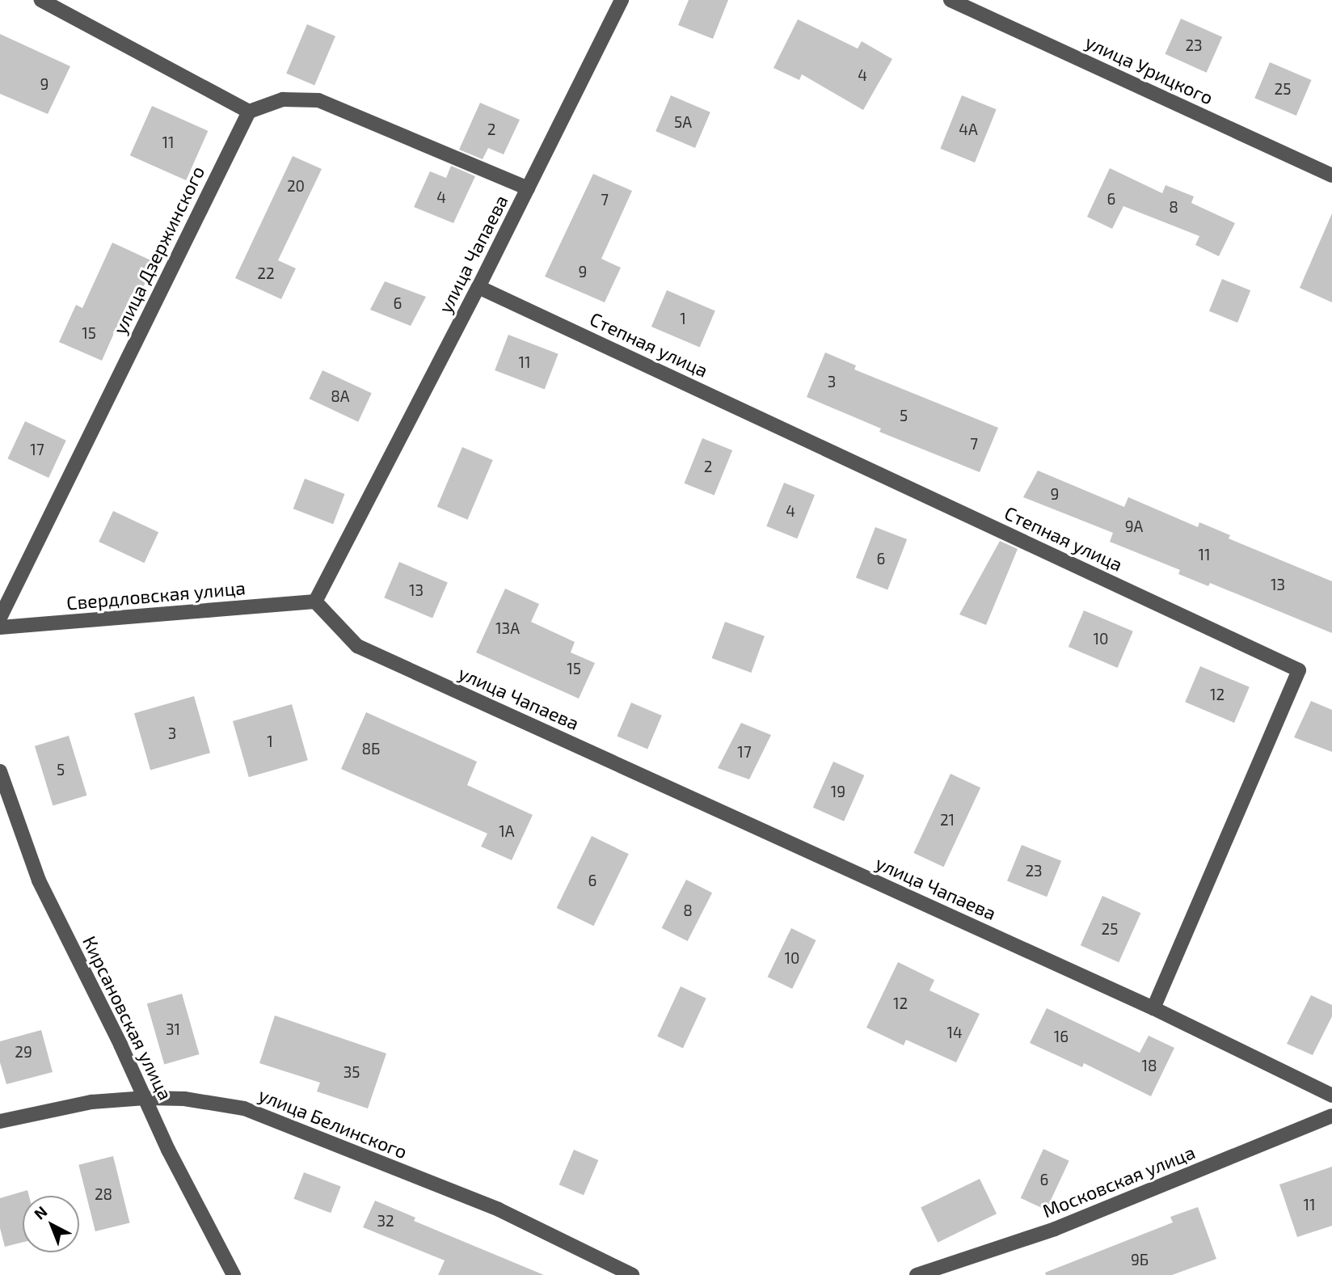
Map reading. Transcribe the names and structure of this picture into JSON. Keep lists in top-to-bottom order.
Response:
{
  "streets": {
    "street": [
      "улица Урицкого",
      "улица Дзержинского",
      "улица Чапаева",
      "Степная улица",
      "Свердловская улица",
      "Кирсановская улица",
      "улица Белинского",
      "Московская улица"
    ]
  },
  "crossings": [
    ["улица Чапаева", "Степная улица"],
    ["улица Чапаева", "Свердловская улица"],
    ["Кирсановская улица", "улица Белинского"]
  ],
  "house_numbers": [
    "23",
    "4",
    "9",
    "25",
    "5А",
    "2",
    "4А",
    "11",
    "20",
    "4",
    "6",
    "7",
    "8",
    "9",
    "22",
    "6",
    "1",
    "15",
    "11",
    "3",
    "8А",
    "5",
    "7",
    "17",
    "2",
    "9",
    "4",
    "9А",
    "11",
    "6",
    "13",
    "13",
    "13А",
    "10",
    "15",
    "12",
    "3",
    "1",
    "8Б",
    "17",
    "5",
    "19",
    "21",
    "1А",
    "23",
    "6",
    "8",
    "25",
    "10",
    "12",
    "31",
    "14",
    "16",
    "29",
    "18",
    "35",
    "6",
    "28",
    "11",
    "32",
    "9Б"
  ],
  "north": "top left"
}
